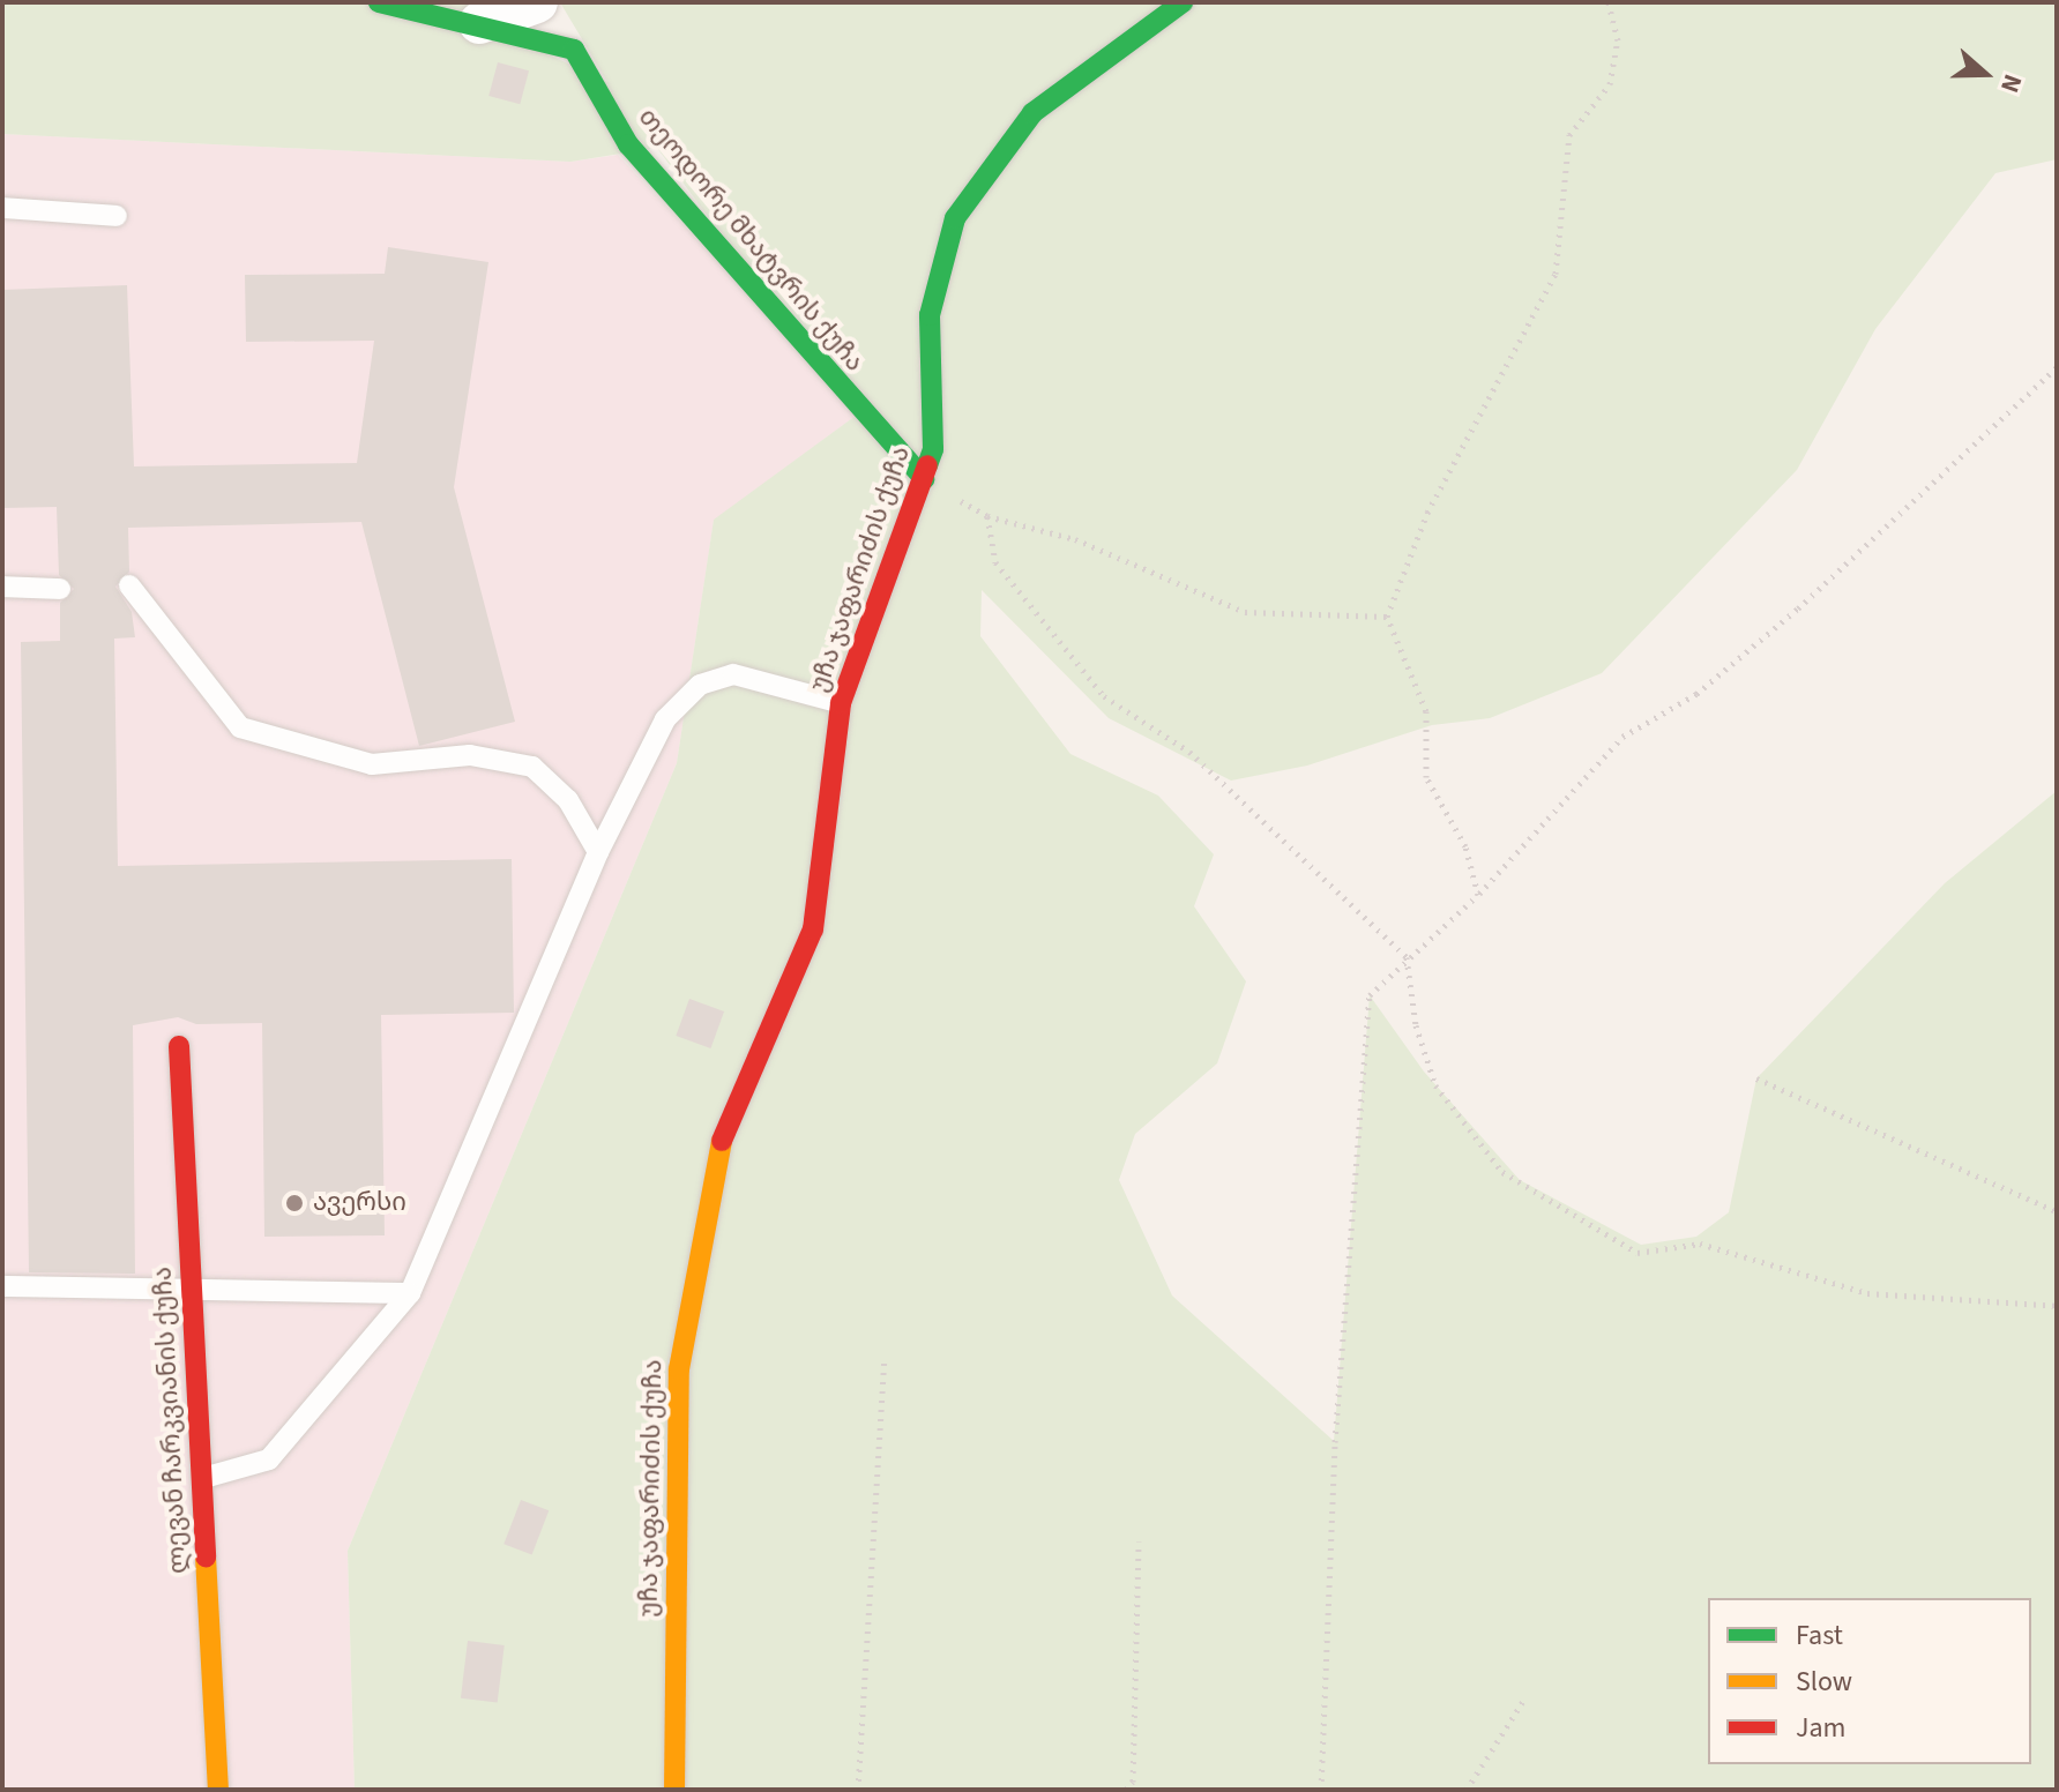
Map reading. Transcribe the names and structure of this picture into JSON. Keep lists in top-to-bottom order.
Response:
{
  "streets": {
    "street": ["თეოდორე მხატვრის ქუჩა", "უჩა ჯაფარიძის ქუჩა", "ლევან ჩარკვიანის ქუჩა"]
  },
  "crossings": [
    ["თეოდორე მხატვრის ქუჩა", "უჩა ჯაფარიძის ქუჩა"]
  ],
  "places": ["ავერსი"],
  "legend": ["Fast", "Slow", "Jam"],
  "north": "right"
}
